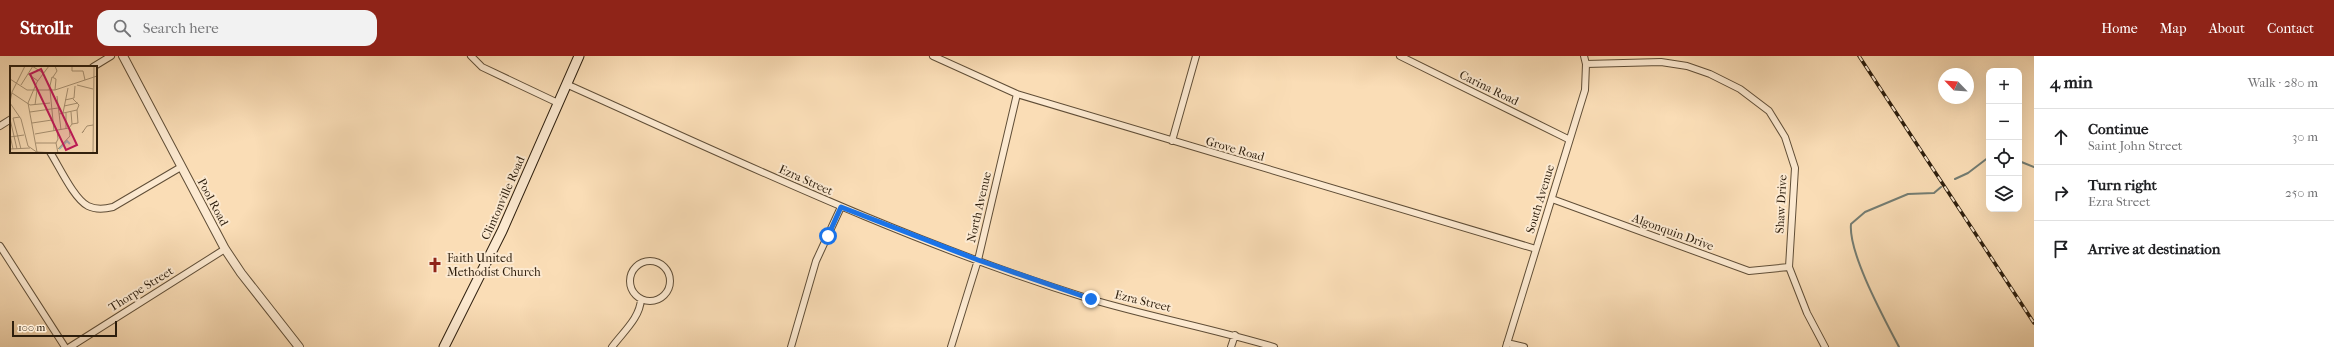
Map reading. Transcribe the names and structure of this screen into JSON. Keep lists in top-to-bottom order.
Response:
{
  "streets": {
    "main road": ["Clintonville Road"],
    "street": [
      "Carina Road",
      "Grove Road",
      "Ezra Street",
      "South Avenue",
      "Pool Road",
      "Shaw Drive",
      "North Avenue",
      "Algonquin Drive",
      "Thorpe Street"
    ]
  },
  "crossings": [
    ["Carina Road", "South Avenue"],
    ["Grove Road", "South Avenue"],
    ["Grove Road", "North Avenue"],
    ["Ezra Street", "Clintonville Road"],
    ["Ezra Street", "North Avenue"],
    ["South Avenue", "Shaw Drive"],
    ["South Avenue", "Algonquin Drive"],
    ["Pool Road", "Thorpe Street"],
    ["Shaw Drive", "Algonquin Drive"]
  ],
  "places": {
    "church": ["Faith United Methodist Church"]
  },
  "scale_bar": "100 m",
  "north": "top left",
  "page": {
    "header": "Strollr",
    "search": "Search here",
    "nav": [
      "Home",
      "Map",
      "About",
      "Contact"
    ],
    "heading": ["4 min", "Walk · 280 m"],
    "map_buttons": ["+", "−"],
    "list": [
      ["Continue", "Saint John Street", "30 m"],
      ["Turn right", "Ezra Street", "250 m"],
      "Arrive at destination"
    ],
    "scale": "100 m"
  }
}
